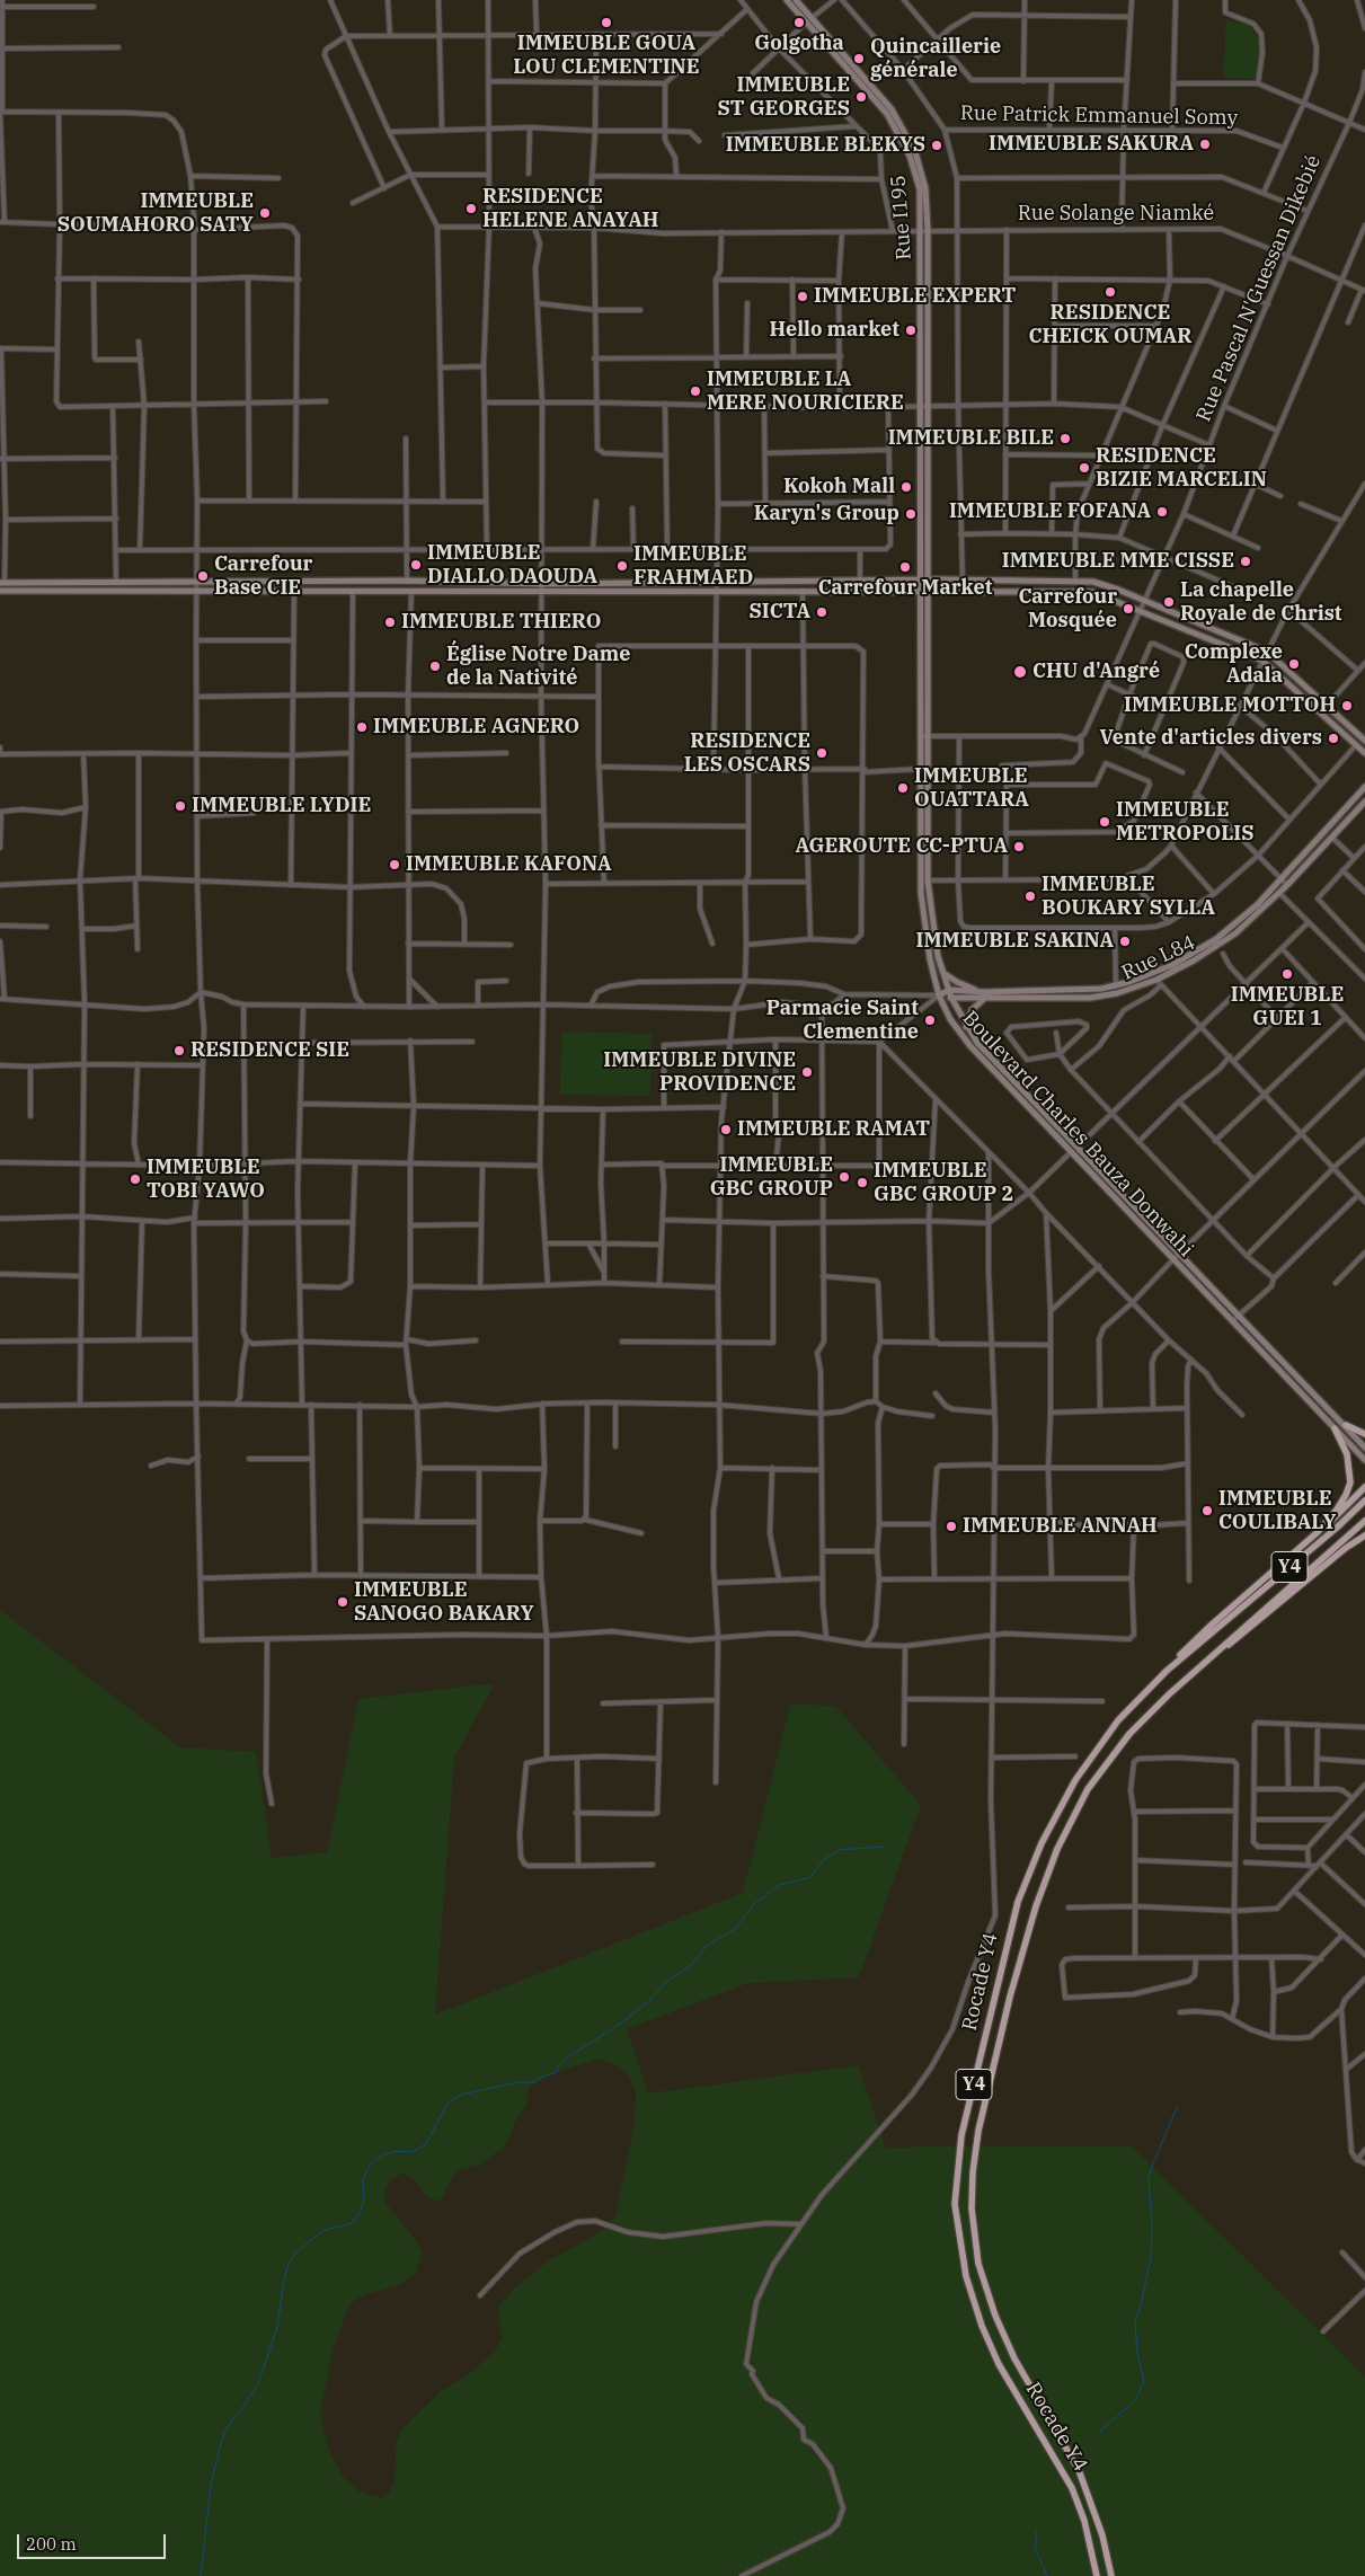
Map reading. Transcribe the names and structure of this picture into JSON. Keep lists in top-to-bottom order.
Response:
{
  "streets": {
    "highway": ["Y4", "Rocade Y4"],
    "main road": ["Rue I195", "Rue L84", "Boulevard Charles Bauza Donwahi"],
    "street": ["Rue Patrick Emmanuel Somy", "Rue Solange Niamké", "Rue Pascal N'Guessan Dikebié"]
  },
  "crossings": [
    ["Rue Solange Niamké", "Rue I195"],
    ["Rue Solange Niamké", "Rue Pascal N'Guessan Dikebié"],
    ["Rue L84", "Boulevard Charles Bauza Donwahi"]
  ],
  "places": [
    "IMMEUBLE GOUA LOU CLEMENTINE",
    "Golgotha",
    "Quincaillerie générale",
    "IMMEUBLE ST GEORGES",
    "IMMEUBLE SAKURA",
    "IMMEUBLE BLEKYS",
    "RESIDENCE HELENE ANAYAH",
    "IMMEUBLE SOUMAHORO SATY",
    "RESIDENCE CHEICK OUMAR",
    "IMMEUBLE EXPERT",
    "Hello market",
    "IMMEUBLE LA MERE NOURICIERE",
    "IMMEUBLE BILE",
    "RESIDENCE BIZIE MARCELIN",
    "Kokoh Mall",
    "IMMEUBLE FOFANA",
    "Karyn's Group",
    "IMMEUBLE MME CISSE",
    "IMMEUBLE DIALLO DAOUDA",
    "IMMEUBLE FRAHMAED",
    "Carrefour Market",
    "Carrefour Base CIE",
    "La chapelle Royale de Christ",
    "Carrefour Mosquée",
    "SICTA",
    "IMMEUBLE THIERO",
    "Complexe Adala",
    "Église Notre Dame de la Nativité",
    "CHU d'Angré",
    "IMMEUBLE MOTTOH",
    "IMMEUBLE AGNERO",
    "Vente d'articles divers",
    "RESIDENCE LES OSCARS",
    "IMMEUBLE OUATTARA",
    "IMMEUBLE LYDIE",
    "IMMEUBLE METROPOLIS",
    "AGEROUTE CC-PTUA",
    "IMMEUBLE KAFONA",
    "IMMEUBLE BOUKARY SYLLA",
    "IMMEUBLE SAKINA",
    "IMMEUBLE GUEI 1",
    "Parmacie Saint Clementine",
    "RESIDENCE SIE",
    "IMMEUBLE DIVINE PROVIDENCE",
    "IMMEUBLE RAMAT",
    "IMMEUBLE GBC GROUP",
    "IMMEUBLE TOBI YAWO",
    "IMMEUBLE GBC GROUP 2",
    "IMMEUBLE COULIBALY",
    "IMMEUBLE ANNAH",
    "IMMEUBLE SANOGO BAKARY"
  ],
  "scale_bar": "200 m"
}
